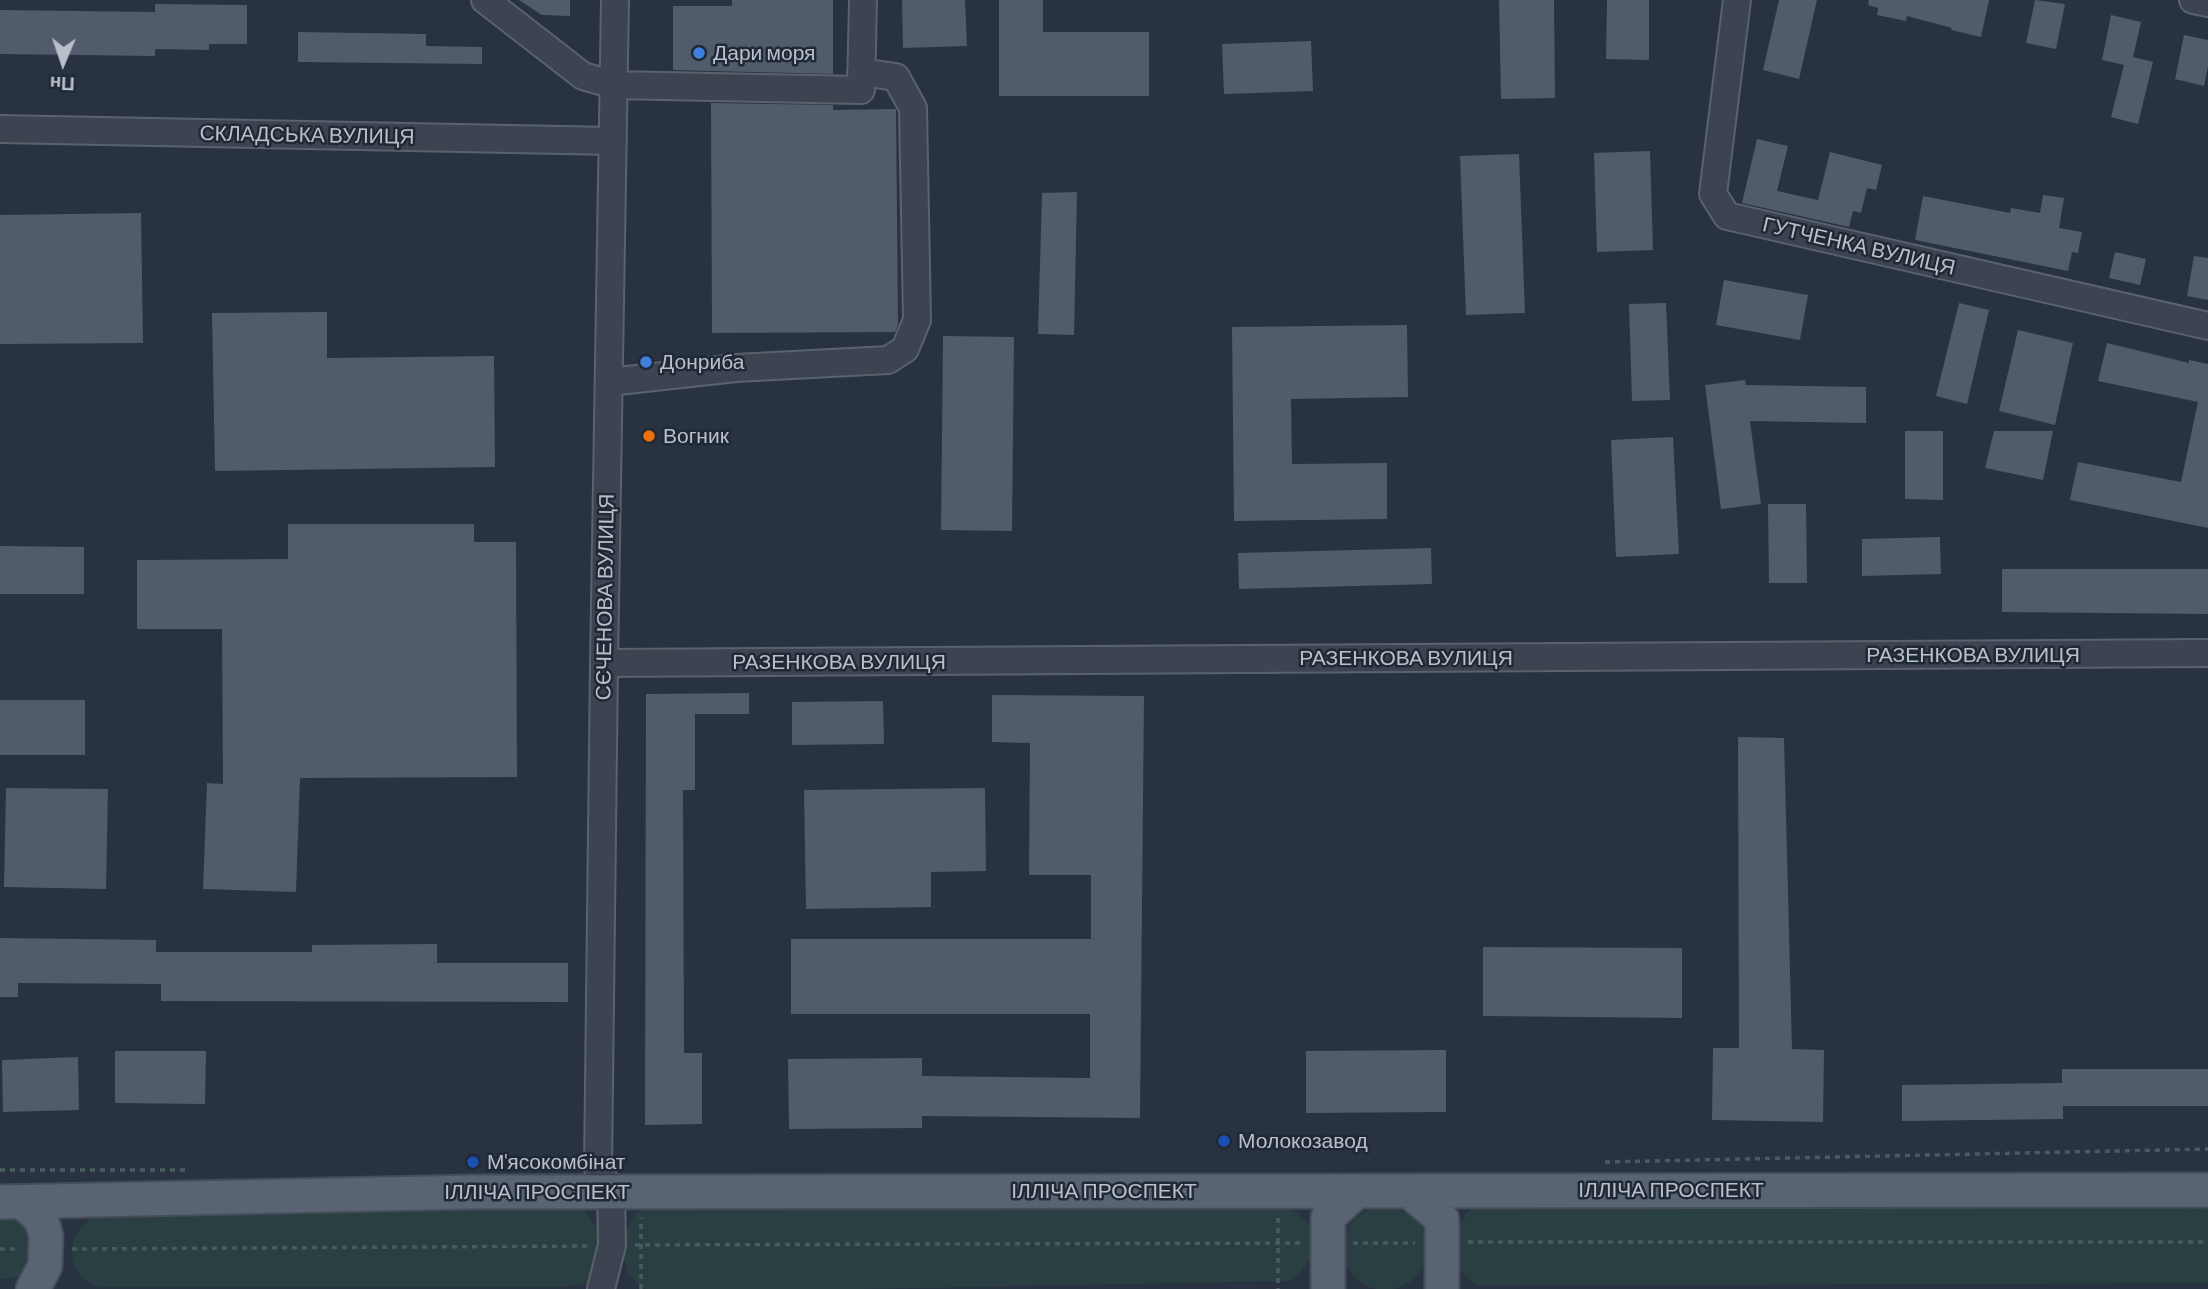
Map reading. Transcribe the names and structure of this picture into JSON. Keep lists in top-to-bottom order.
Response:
{
  "streets": {
    "main road": ["ІЛЛІЧА ПРОСПЕКТ"],
    "street": [
      "СКЛАДСЬКА ВУЛИЦЯ",
      "ГУТЧЕНКА ВУЛИЦЯ",
      "СЄЧЕНОВА ВУЛИЦЯ",
      "РАЗЕНКОВА ВУЛИЦЯ"
    ]
  },
  "crossings": [
    ["СКЛАДСЬКА ВУЛИЦЯ", "СЄЧЕНОВА ВУЛИЦЯ"],
    ["СЄЧЕНОВА ВУЛИЦЯ", "РАЗЕНКОВА ВУЛИЦЯ"],
    ["СЄЧЕНОВА ВУЛИЦЯ", "ІЛЛІЧА ПРОСПЕКТ"]
  ],
  "places": [
    "Дари моря",
    "Донриба",
    "Вогник",
    "Молокозавод",
    "М'ясокомбінат"
  ],
  "north": "bottom"
}
